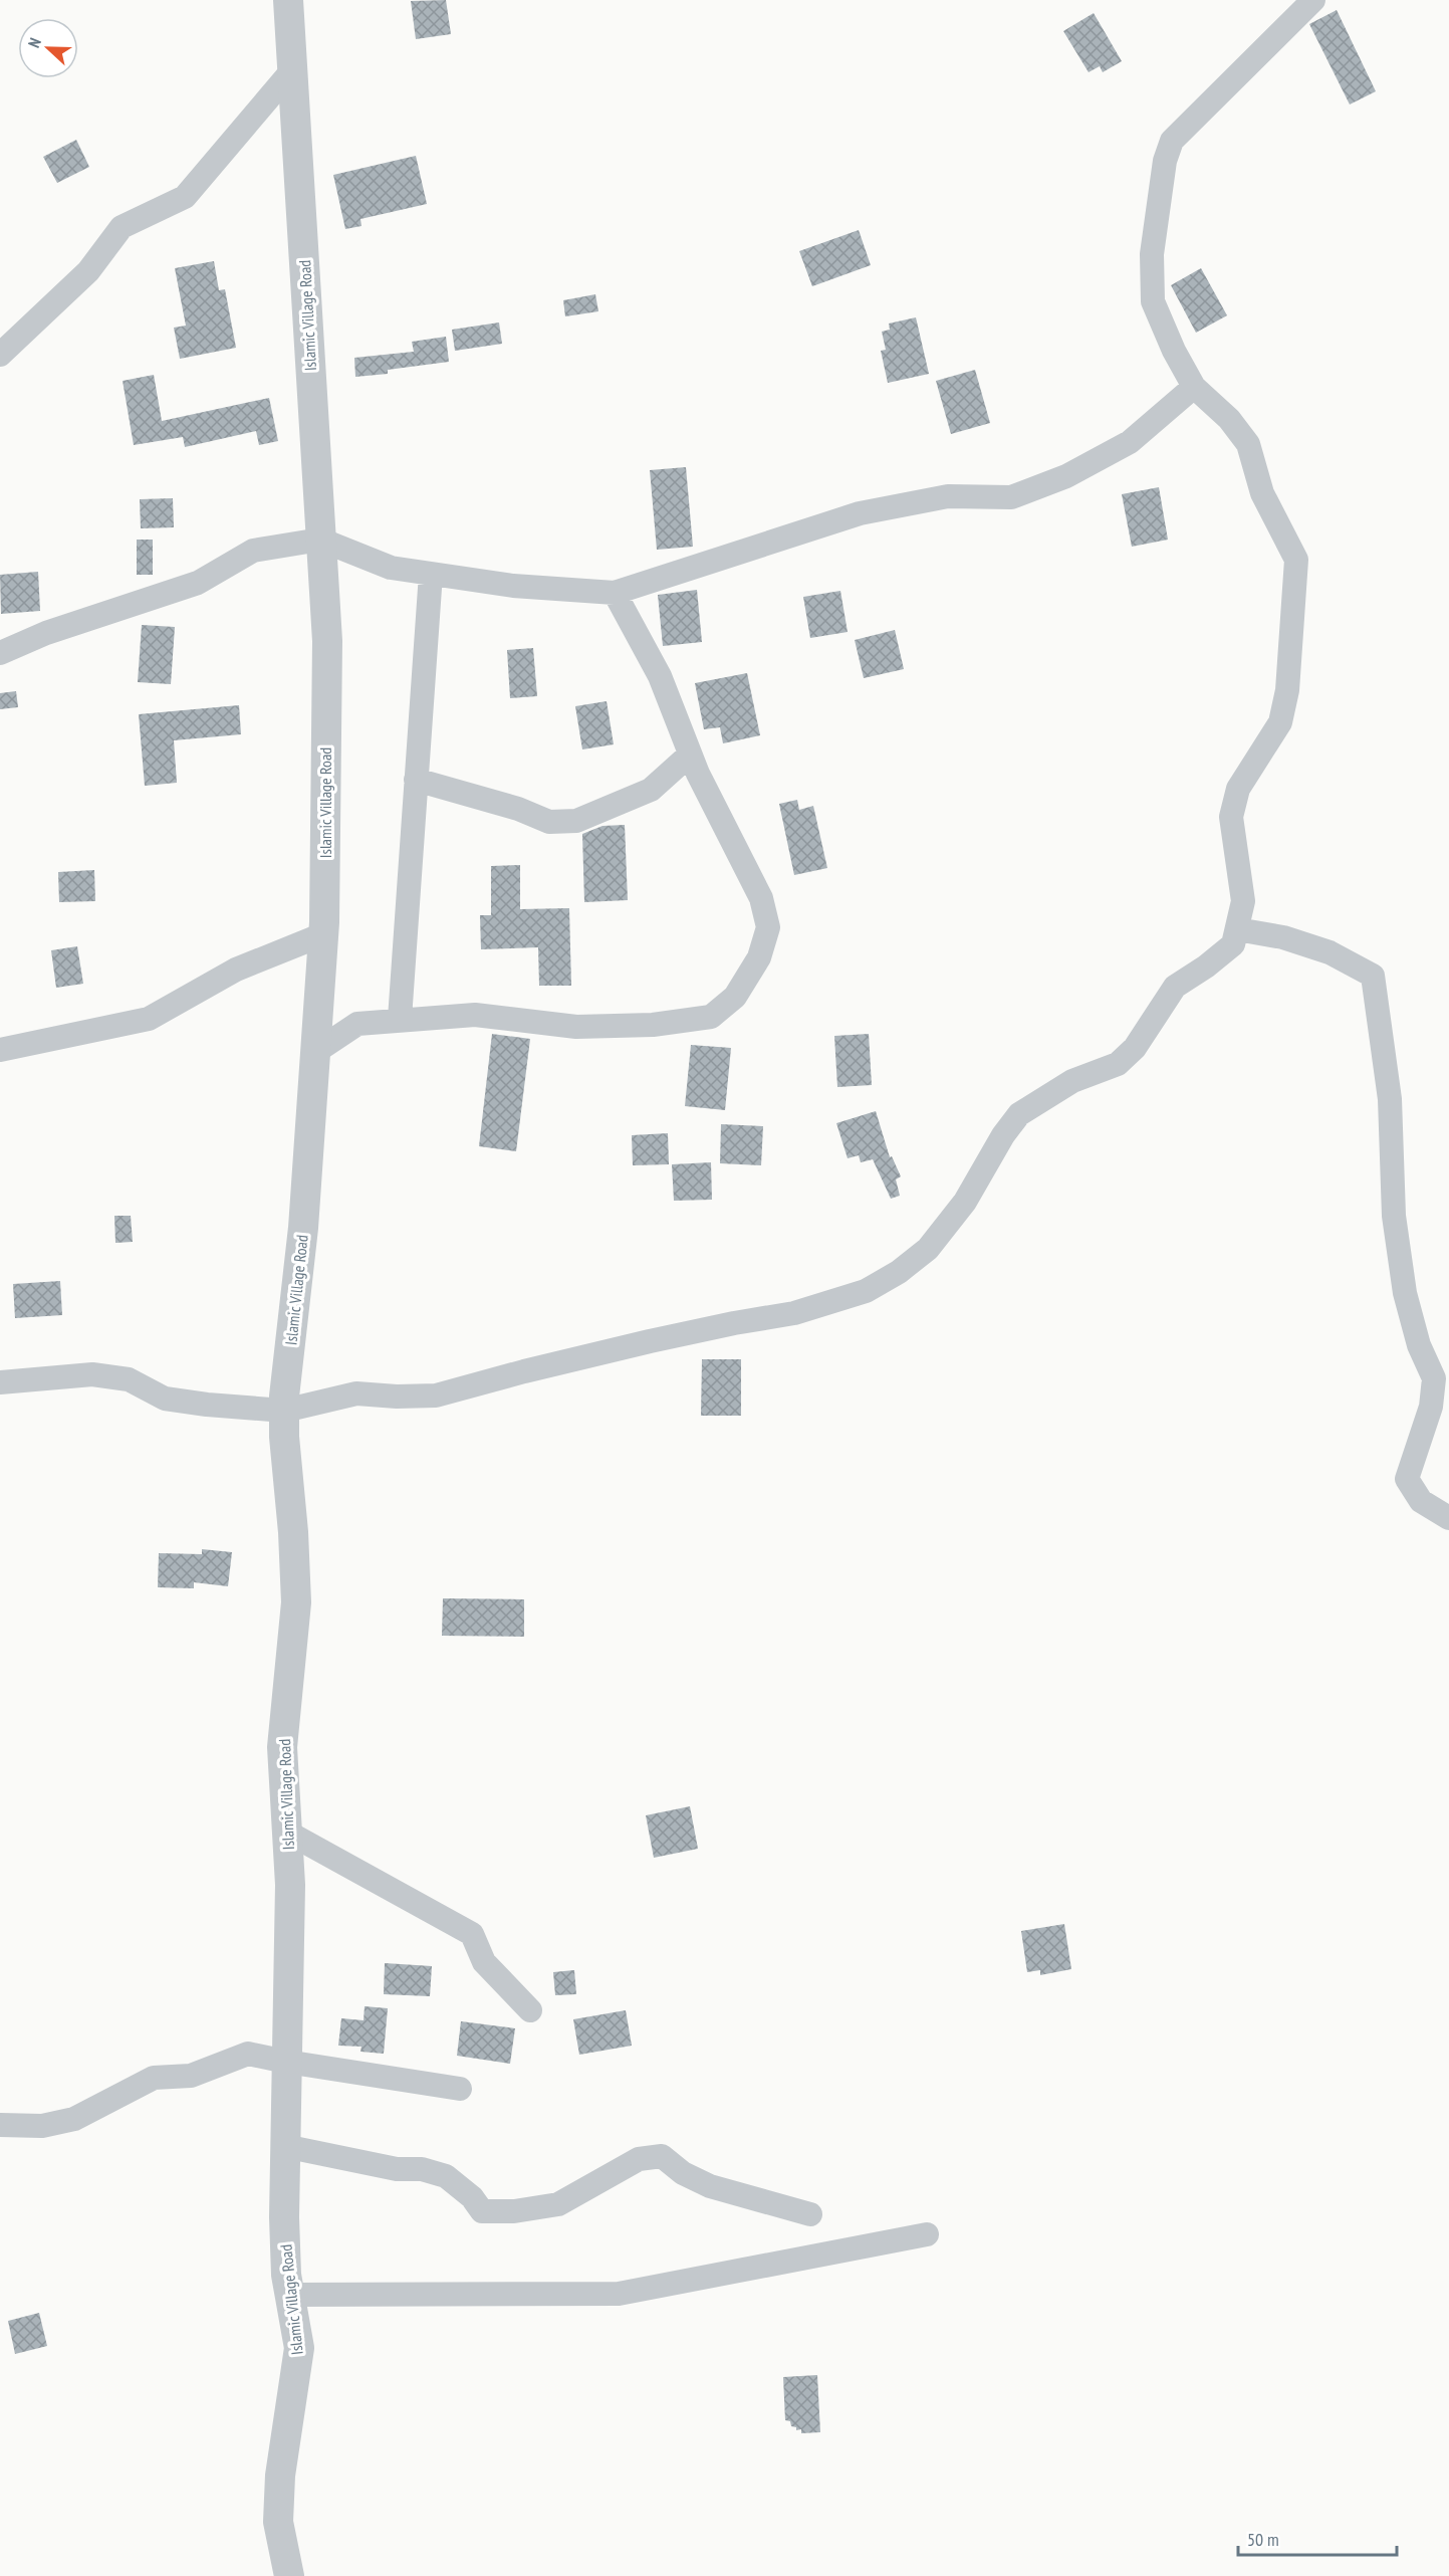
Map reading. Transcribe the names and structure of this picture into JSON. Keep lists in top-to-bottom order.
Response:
{
  "streets": {
    "street": ["Islamic Village Road"]
  },
  "scale_bar": "50 m",
  "north": "left"
}
